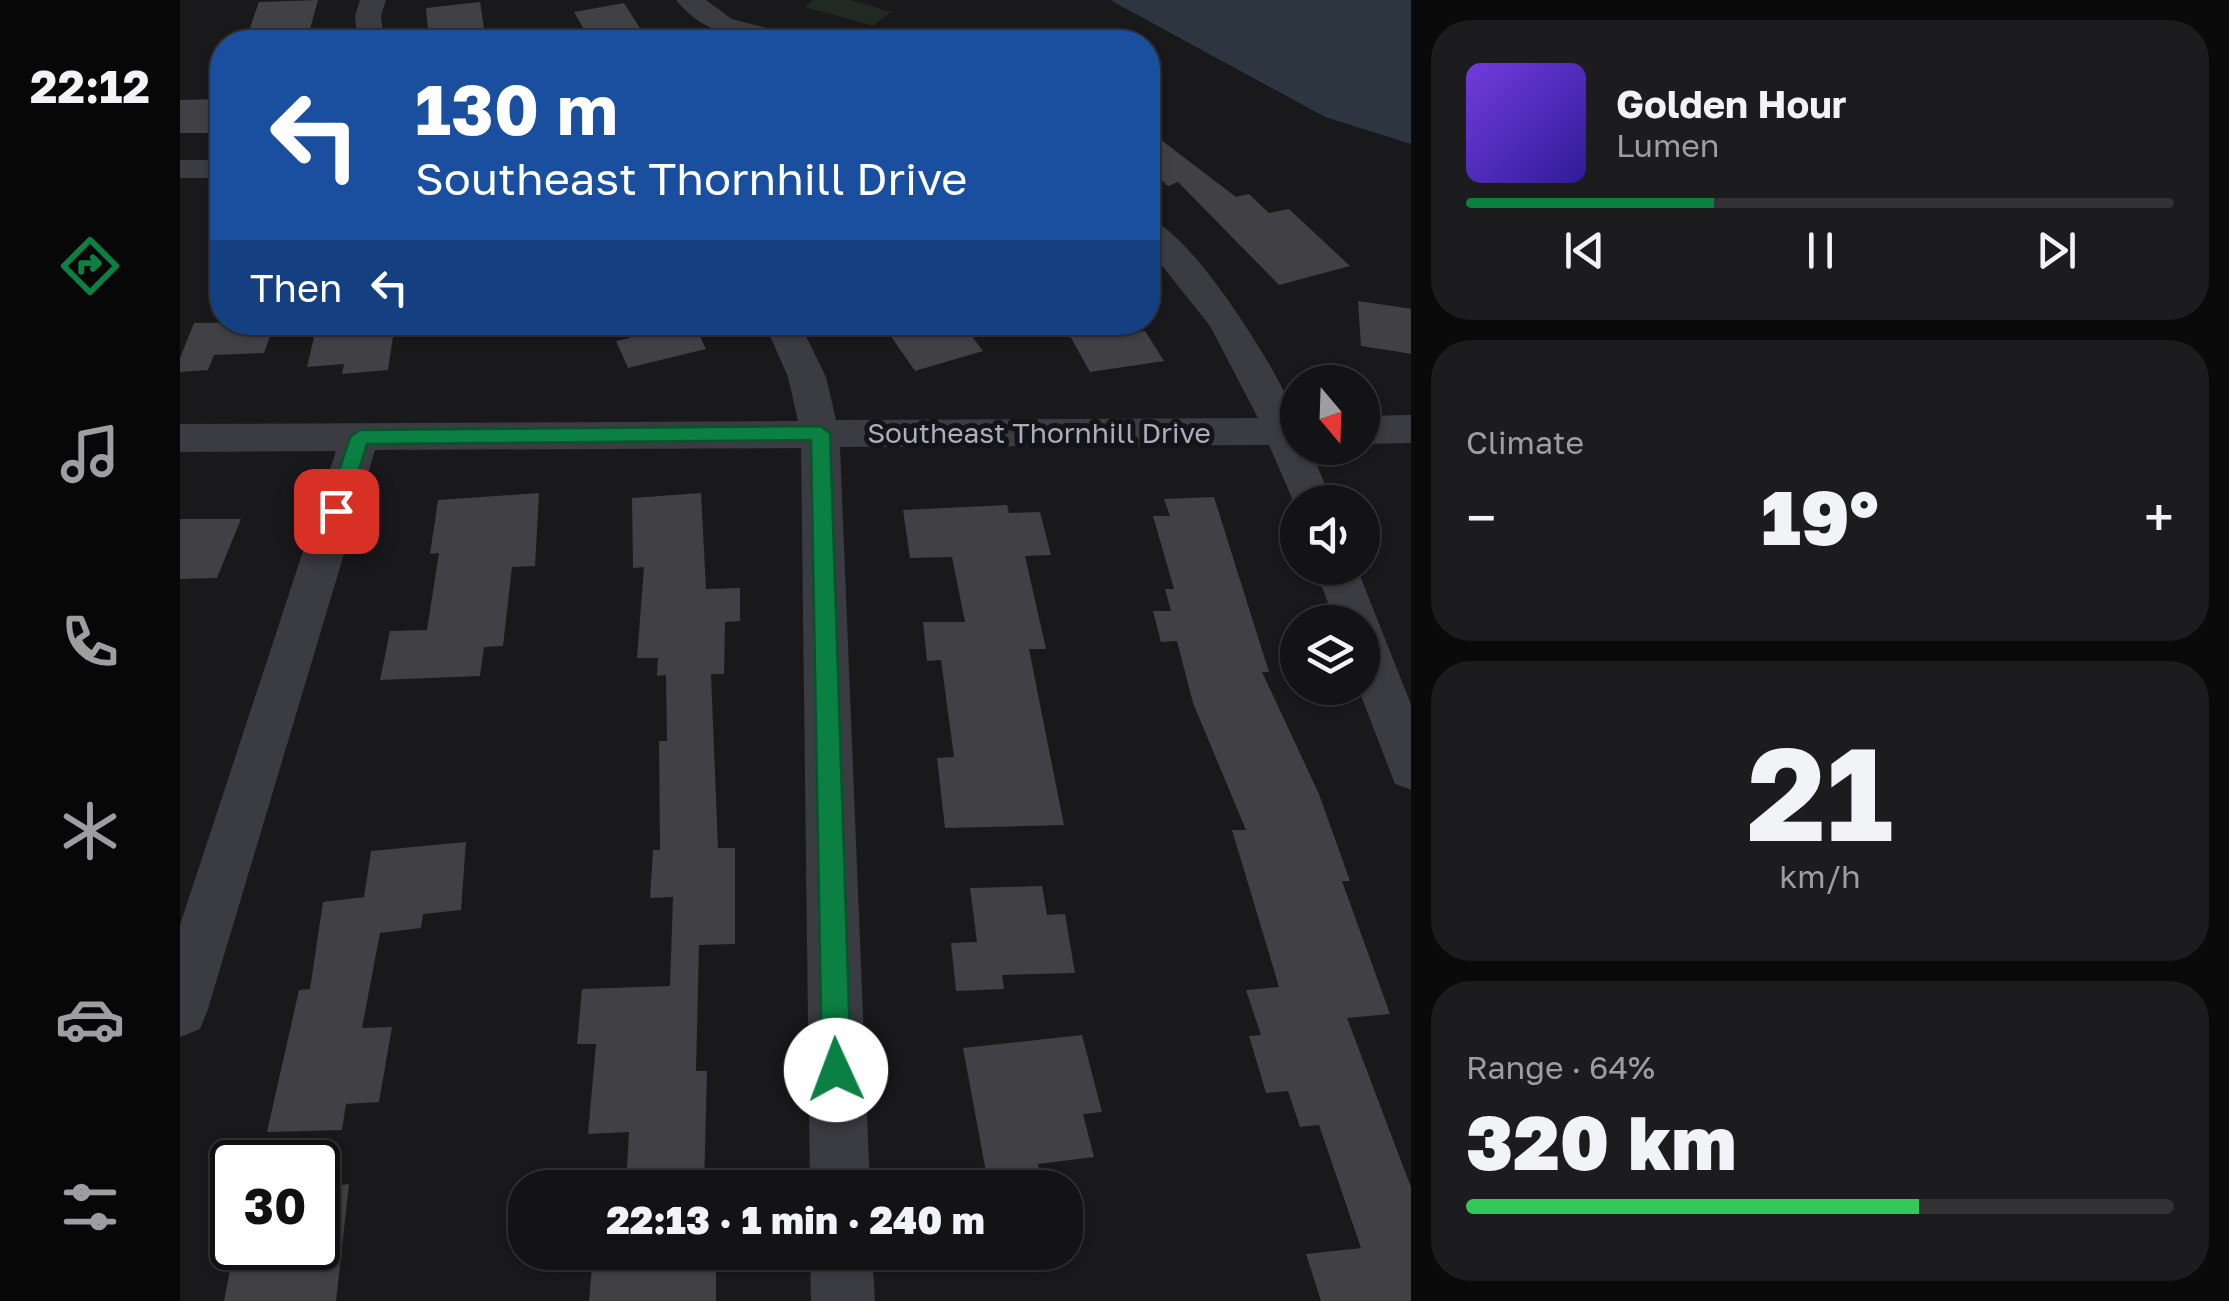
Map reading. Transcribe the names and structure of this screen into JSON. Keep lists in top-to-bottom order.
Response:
{
  "streets": {
    "street": ["Southeast Thornhill Drive"]
  },
  "north": "bottom",
  "page": {
    "tabs": "22:12",
    "turn": ["130 m", "Southeast Thornhill Drive"],
    "song": ["Golden Hour", "Lumen"],
    "then": "Then",
    "tile": [
      "Climate",
      ["21", "km/h"],
      ["Range · 64%", "320 km"]
    ],
    "heat": ["−", "19°", "+"],
    "limit": "30",
    "trip": "22:13 · 1 min · 240 m"
  }
}
